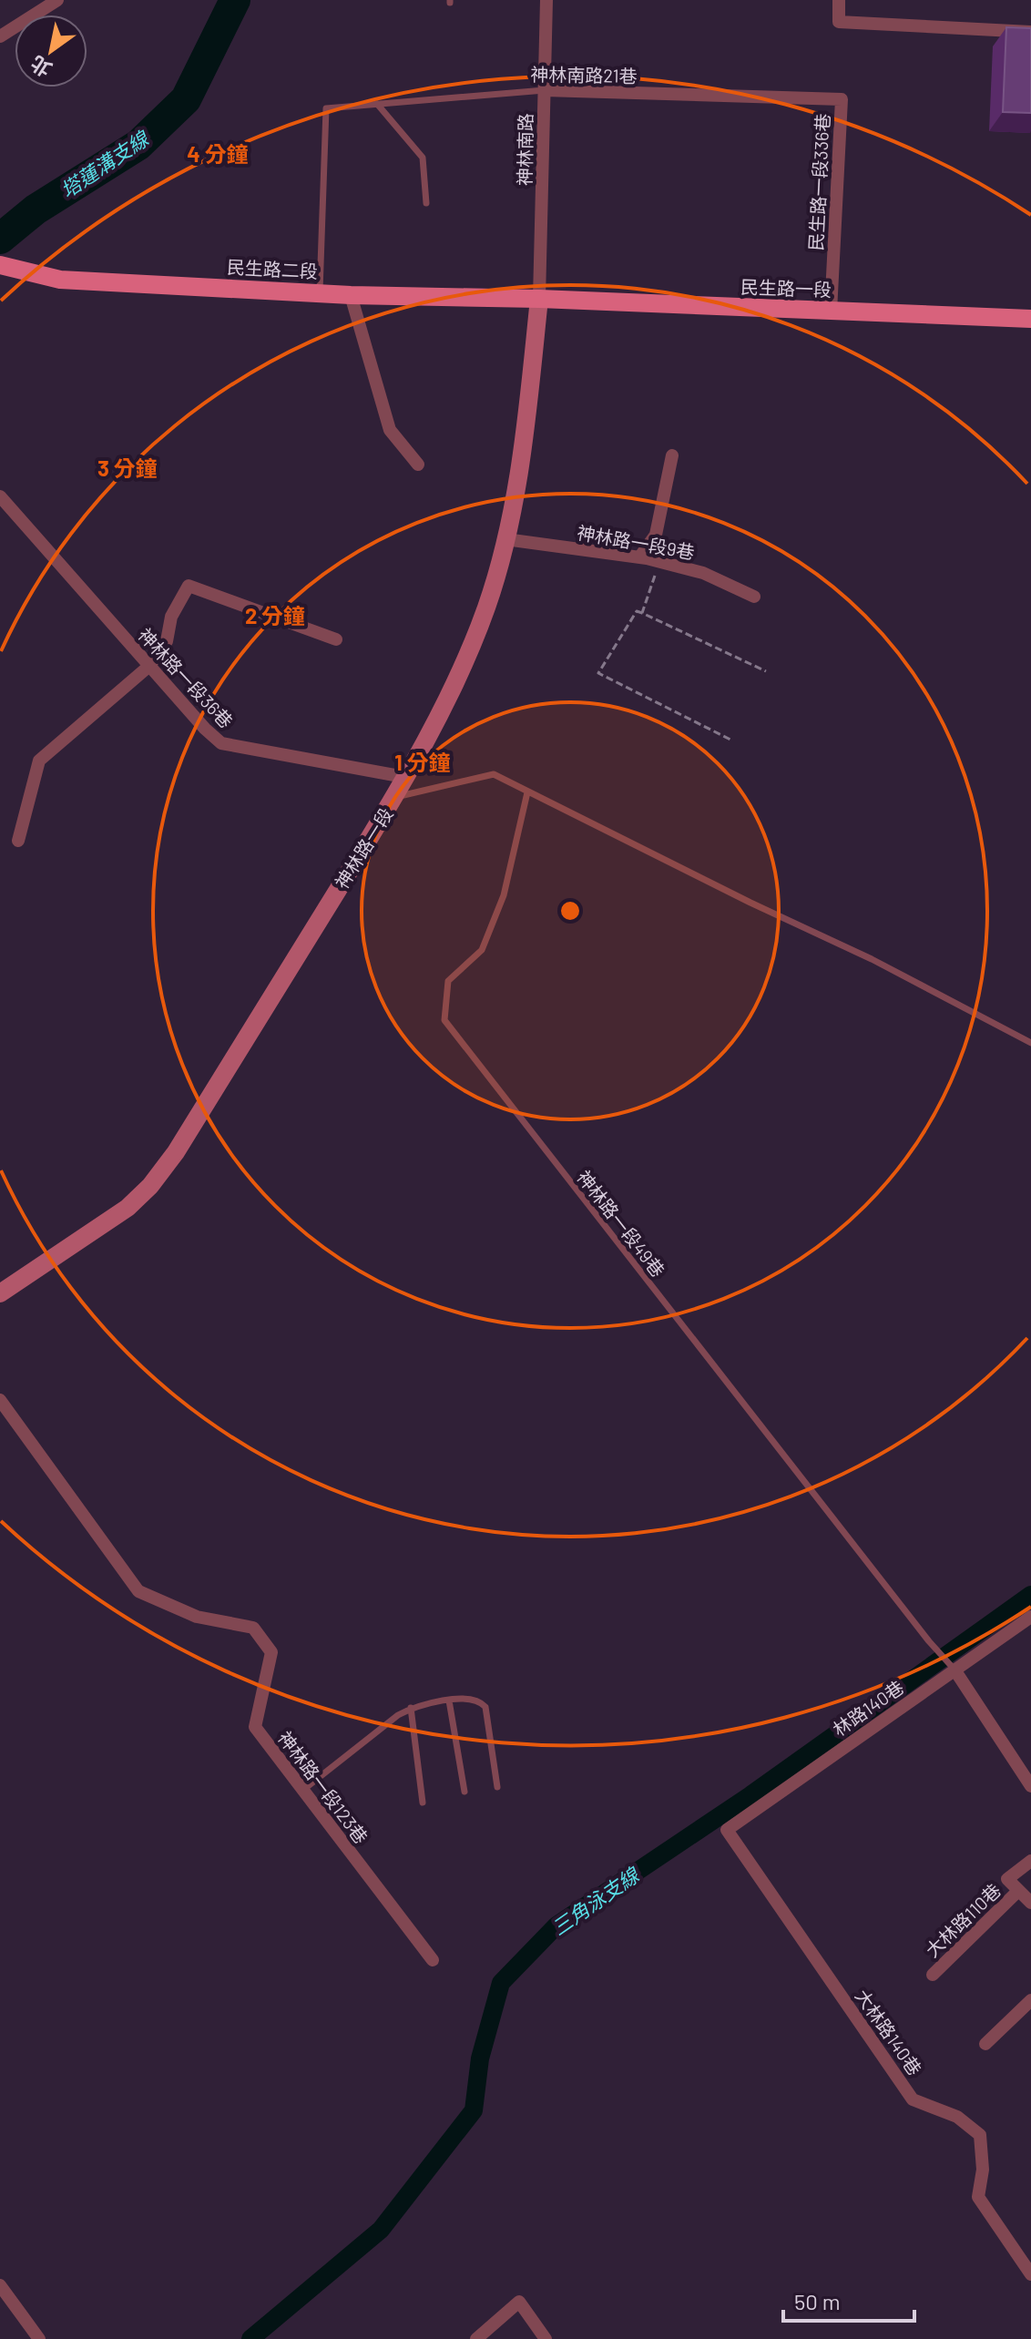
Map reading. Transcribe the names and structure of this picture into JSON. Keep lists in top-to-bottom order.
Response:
{
  "streets": {
    "main road": ["民生路二段", "民生路一段"],
    "street": [
      "神林南路21巷",
      "神林南路",
      "民生路一段336巷",
      "神林路一段9巷",
      "神林路一段36巷",
      "神林路一段",
      "林路140巷",
      "神林路一段123巷",
      "大林路110巷",
      "大林路140巷"
    ],
    "lane": ["神林路一段49巷"]
  },
  "crossings": [
    ["神林南路21巷", "神林南路"],
    ["神林南路21巷", "民生路一段336巷"],
    ["神林南路21巷", "民生路二段"],
    ["神林南路", "民生路二段"],
    ["神林南路", "民生路一段"],
    ["神林南路", "神林路一段"],
    ["民生路一段336巷", "民生路一段"],
    ["民生路二段", "民生路一段"],
    ["民生路二段", "神林路一段"],
    ["民生路一段", "神林路一段"],
    ["神林路一段9巷", "神林路一段"],
    ["神林路一段36巷", "神林路一段"],
    ["神林路一段49巷", "林路140巷"],
    ["林路140巷", "大林路140巷"]
  ],
  "water": ["塔蓮溝支線", "三角泳支線"],
  "scale_bar": "50 m",
  "north": "bottom left",
  "rings": [
    "4 分鐘",
    "3 分鐘",
    "2 分鐘",
    "1 分鐘"
  ]
}
